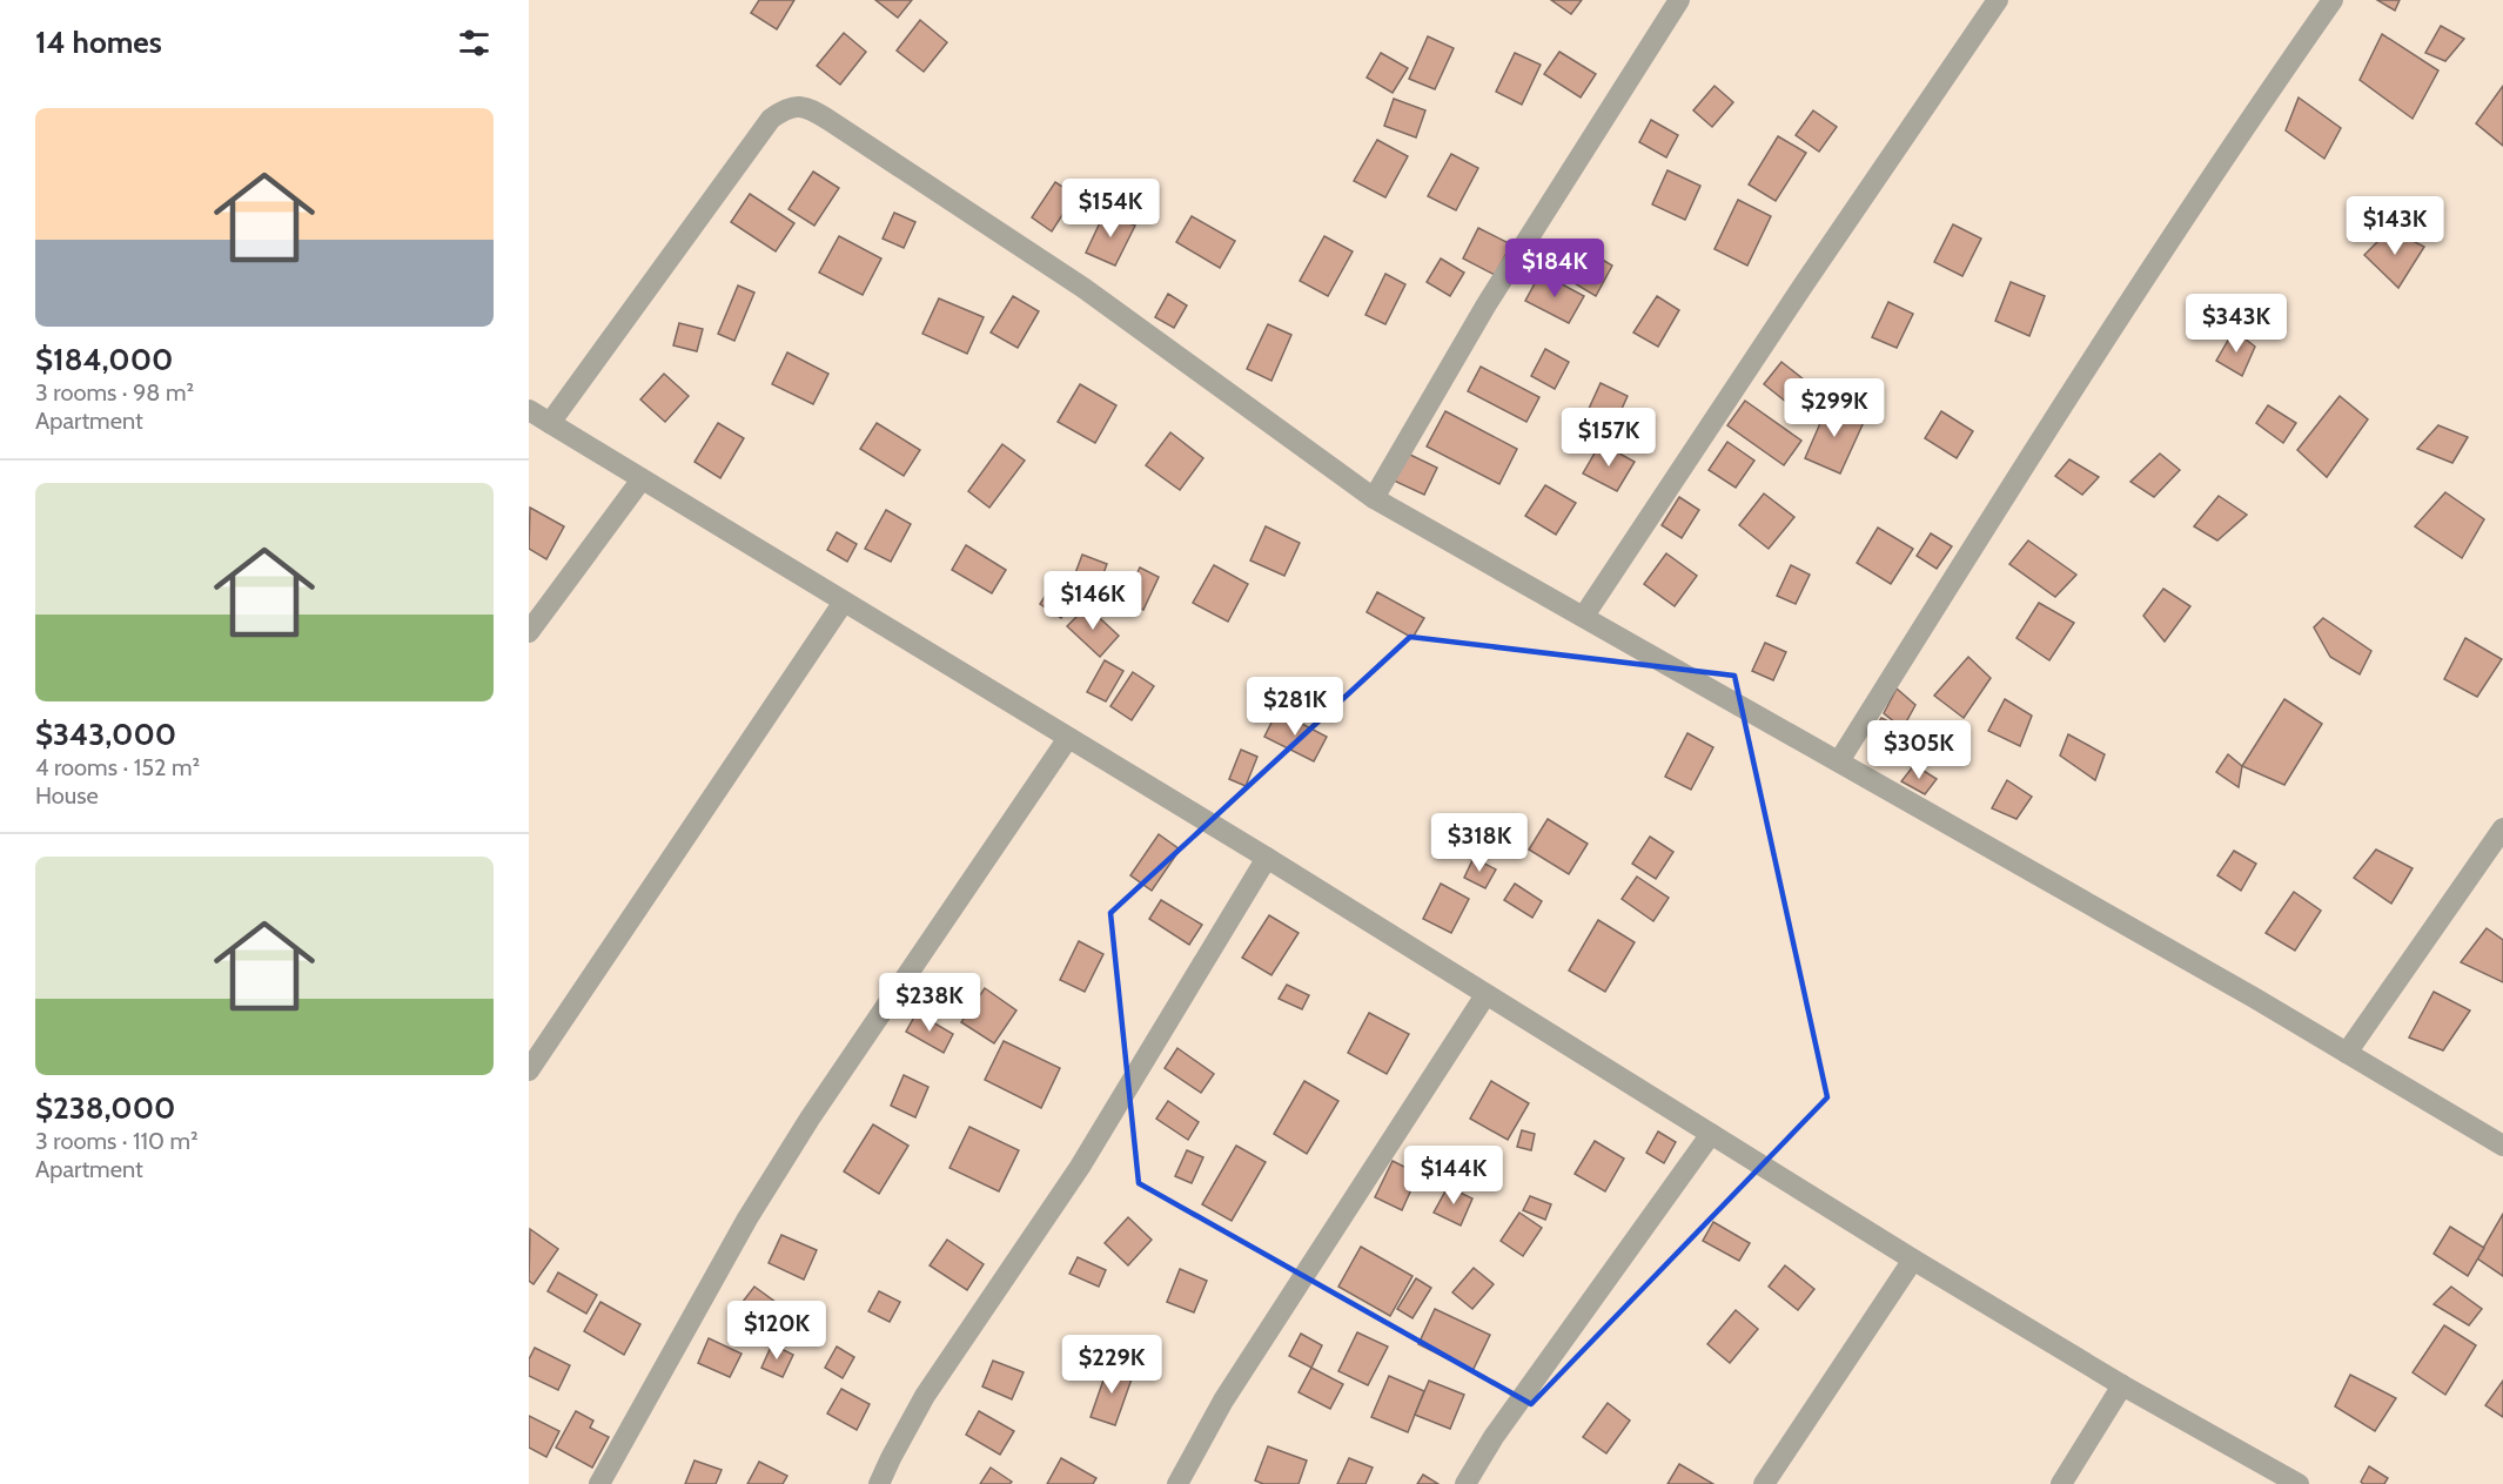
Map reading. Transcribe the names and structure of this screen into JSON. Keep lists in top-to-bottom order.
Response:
{
  "page": {
    "heading": "14 homes",
    "list": [
      {
        "name": "$184,000",
        "note": "3 rooms · 98 m² · Apartment"
      },
      {
        "name": "$343,000",
        "note": "4 rooms · 152 m² · House"
      },
      {
        "name": "$238,000",
        "note": "3 rooms · 110 m² · Apartment"
      }
    ],
    "price": [
      "$154K",
      "$143K",
      "$184K",
      "$343K",
      "$299K",
      "$157K",
      "$146K",
      "$281K",
      "$305K",
      "$318K",
      "$238K",
      "$144K",
      "$120K",
      "$229K"
    ]
  }
}
